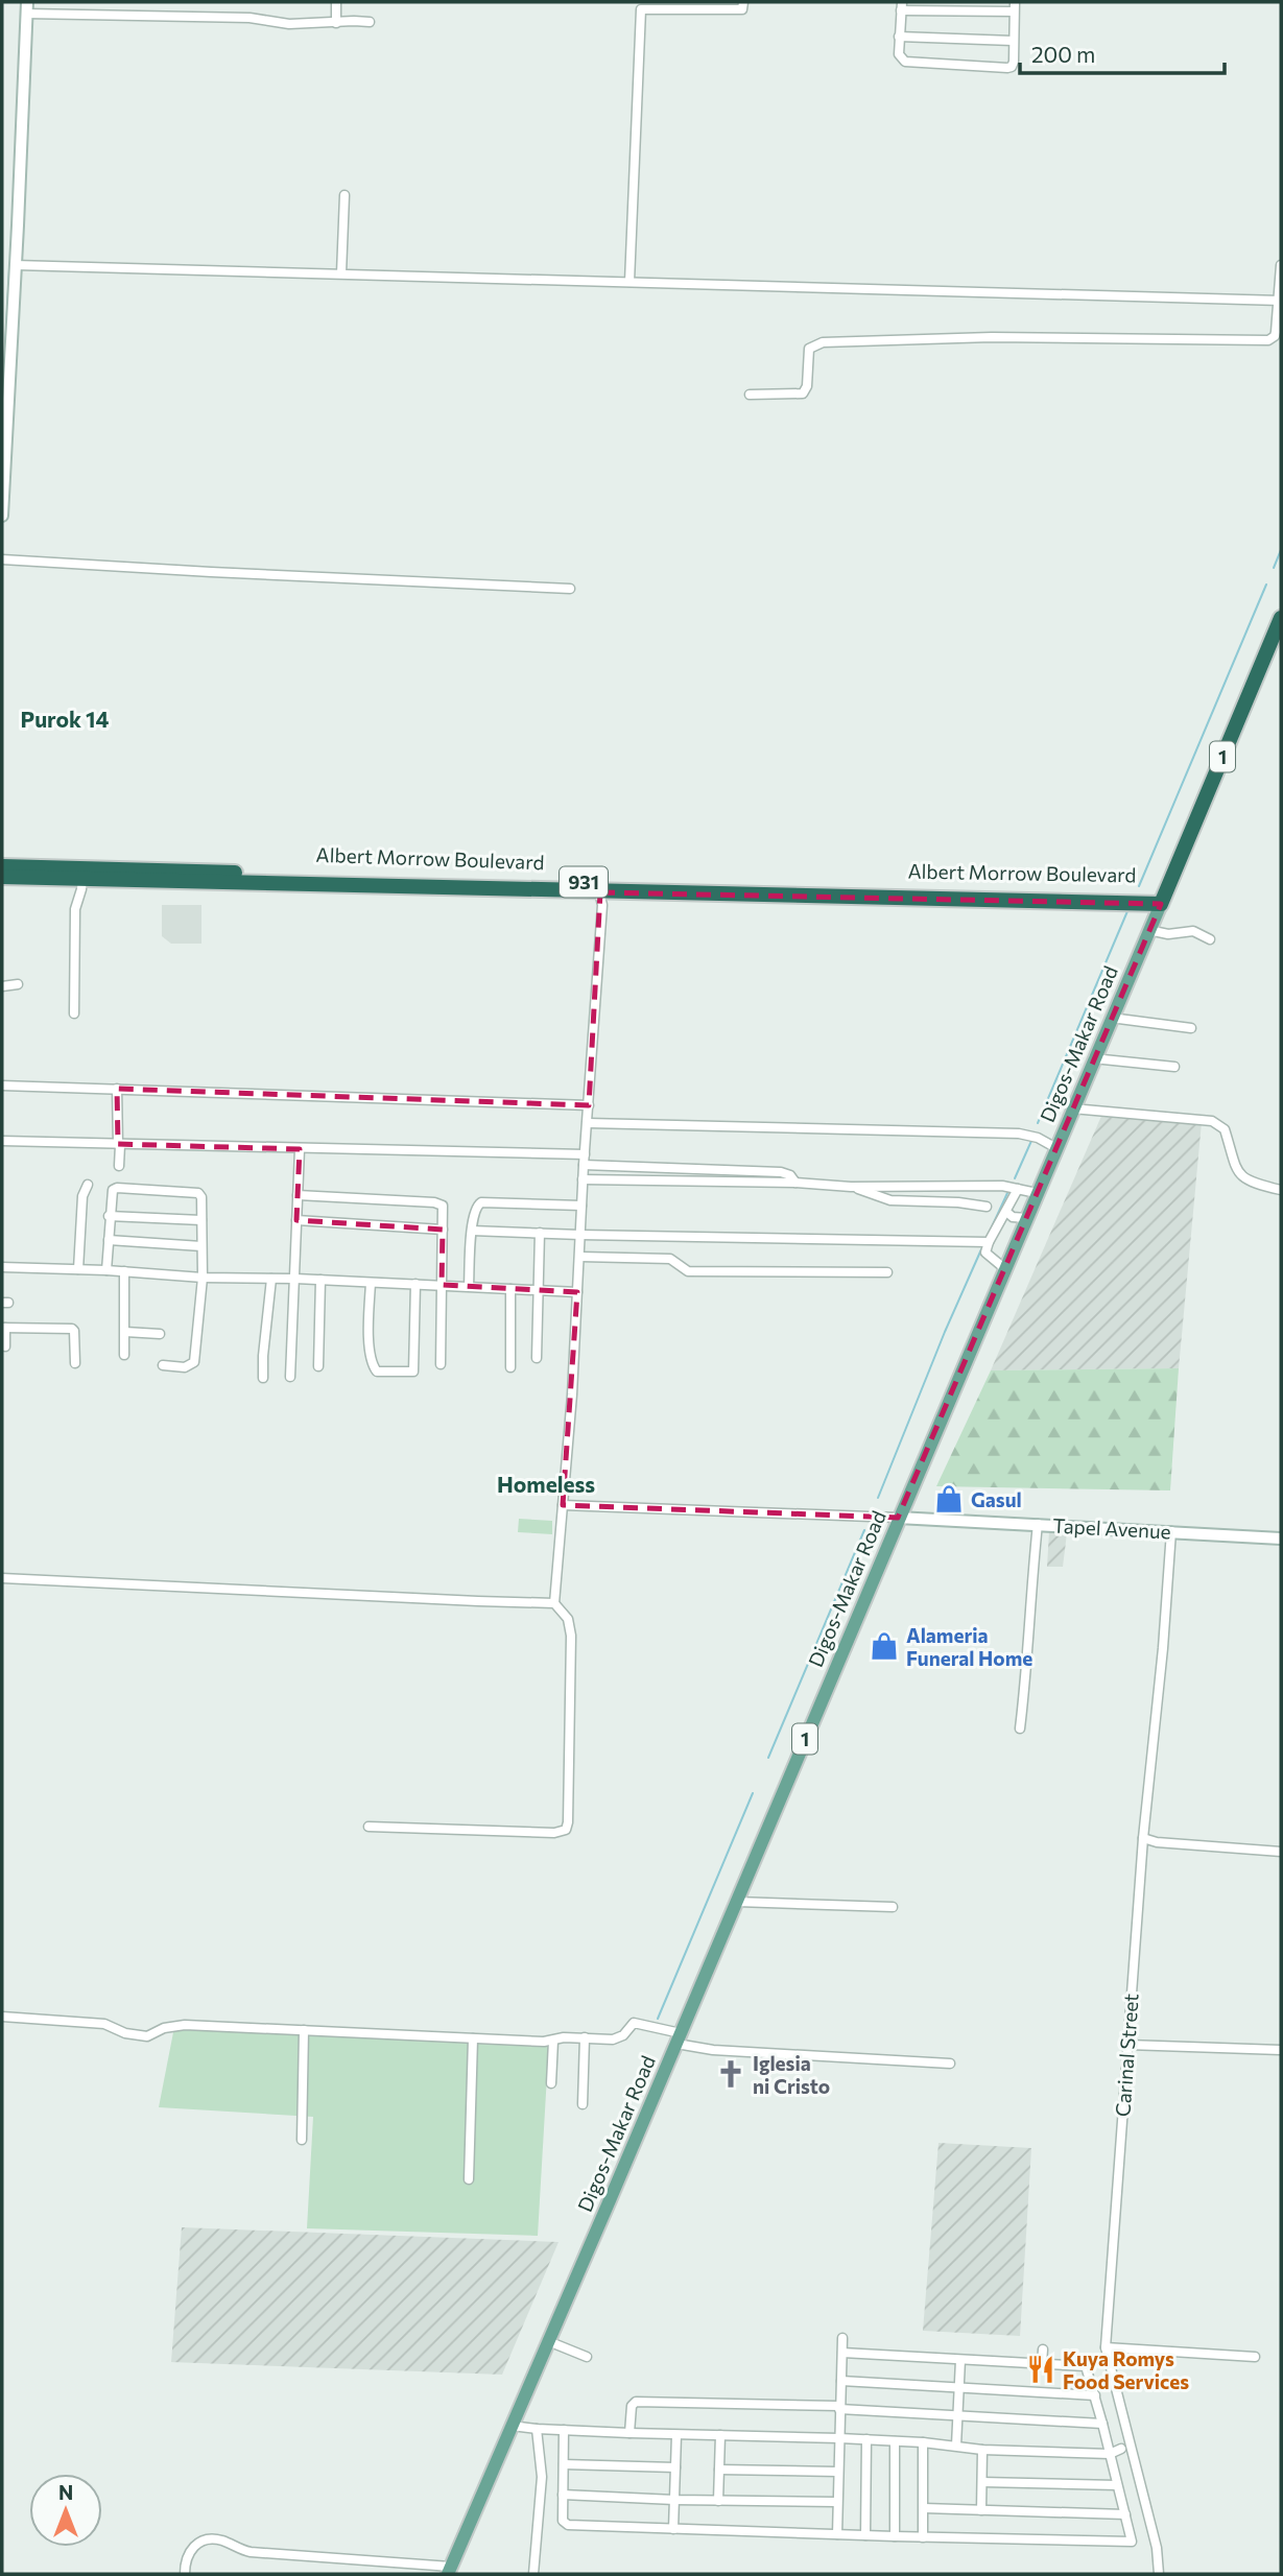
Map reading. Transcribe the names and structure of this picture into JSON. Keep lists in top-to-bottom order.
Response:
{
  "streets": {
    "highway": [
      "1",
      "Albert Morrow Boulevard",
      "931",
      "Digos-Makar Road"
    ],
    "street": ["Tapel Avenue", "Carinal Street"]
  },
  "crossings": [
    ["Albert Morrow Boulevard", "Digos-Makar Road"],
    ["Digos-Makar Road", "Tapel Avenue"],
    ["Tapel Avenue", "Carinal Street"]
  ],
  "districts": ["Purok 14", "Homeless"],
  "places": {
    "shop": ["Gasul", "Alameria Funeral Home"],
    "church": ["Iglesia ni Cristo"],
    "restaurant": ["Kuya Romys Food Services"]
  },
  "scale_bar": "200 m",
  "north": "top"
}
